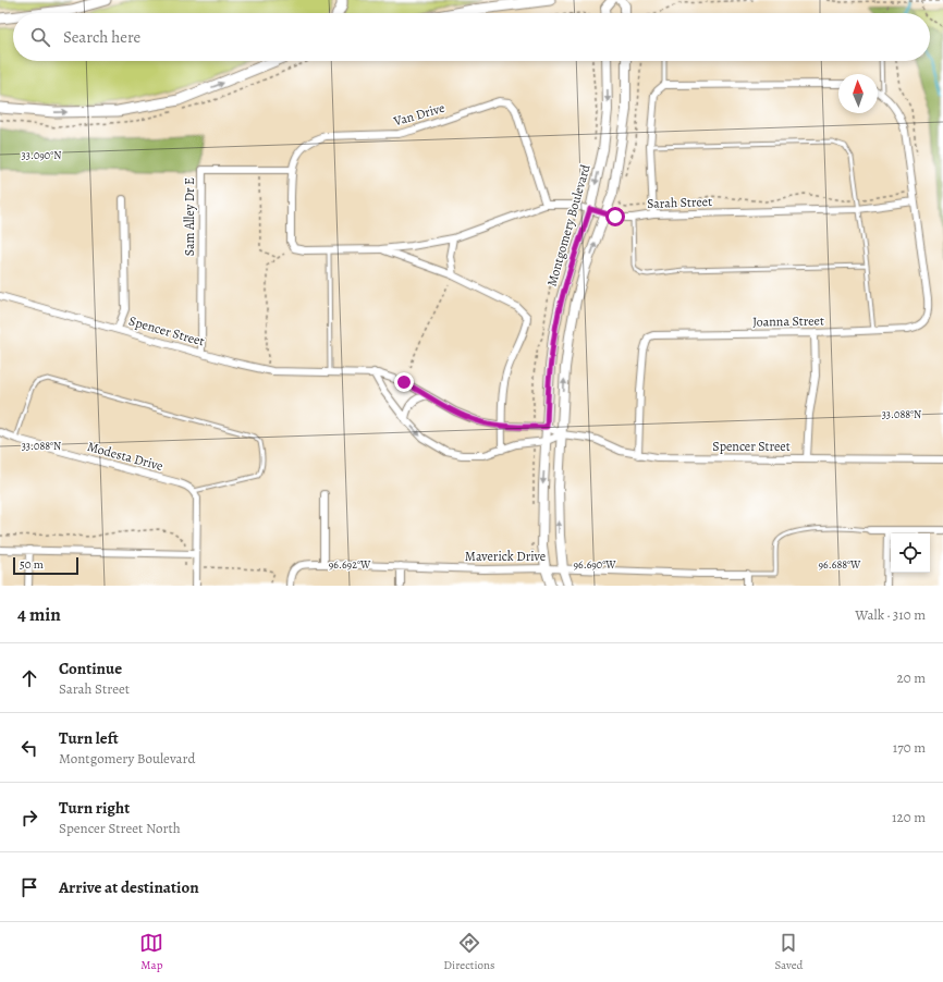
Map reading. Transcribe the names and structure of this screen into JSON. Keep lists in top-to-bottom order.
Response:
{
  "streets": {
    "street": [
      "Van Drive",
      "Sarah Street",
      "Sam Alley Dr E",
      "Montgomery Boulevard",
      "Joanna Street",
      "Spencer Street",
      "Modesta Drive",
      "Maverick Drive"
    ]
  },
  "crossings": [
    ["Van Drive", "Sarah Street"],
    ["Van Drive", "Sam Alley Dr E"],
    ["Sarah Street", "Sam Alley Dr E"],
    ["Sarah Street", "Montgomery Boulevard"],
    ["Sarah Street", "Joanna Street"],
    ["Sam Alley Dr E", "Spencer Street"],
    ["Montgomery Boulevard", "Spencer Street"],
    ["Montgomery Boulevard", "Maverick Drive"],
    ["Joanna Street", "Spencer Street"]
  ],
  "scale_bar": "50 m",
  "north": "top",
  "page": {
    "search": "Search here",
    "scale": "50 m",
    "heading": ["4 min", "Walk · 310 m"],
    "list": [
      ["Continue", "Sarah Street", "20 m"],
      ["Turn left", "Montgomery Boulevard", "170 m"],
      ["Turn right", "Spencer Street North", "120 m"],
      "Arrive at destination"
    ],
    "nav": ["Map", "Directions", "Saved"]
  },
  "coordinates": [
    "33.090°N",
    "33.088°N",
    "96.692°W",
    "96.690°W",
    "96.688°W"
  ]
}
